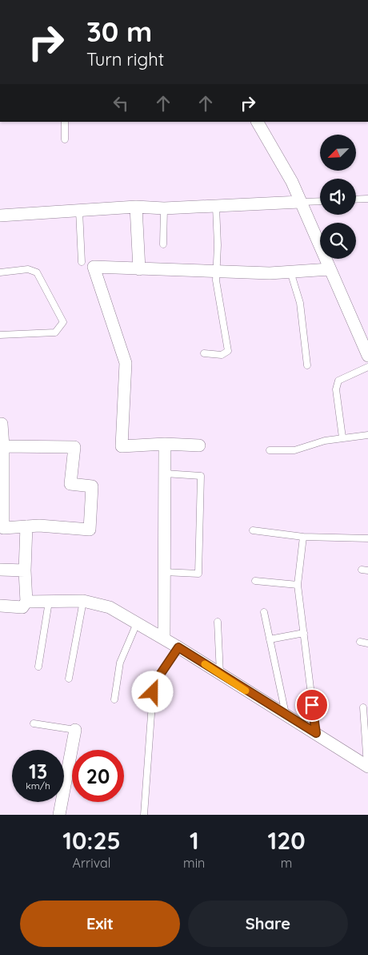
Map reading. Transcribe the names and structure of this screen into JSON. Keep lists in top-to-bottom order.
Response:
{
  "north": "bottom left",
  "page": {
    "turn": ["30 m", "Turn right"],
    "speed": "13 km/h",
    "limit": "20",
    "eta": [
      "10:25",
      "Arrival",
      "1",
      "min",
      "120",
      "m"
    ],
    "buttons": ["Exit", "Share"]
  }
}
